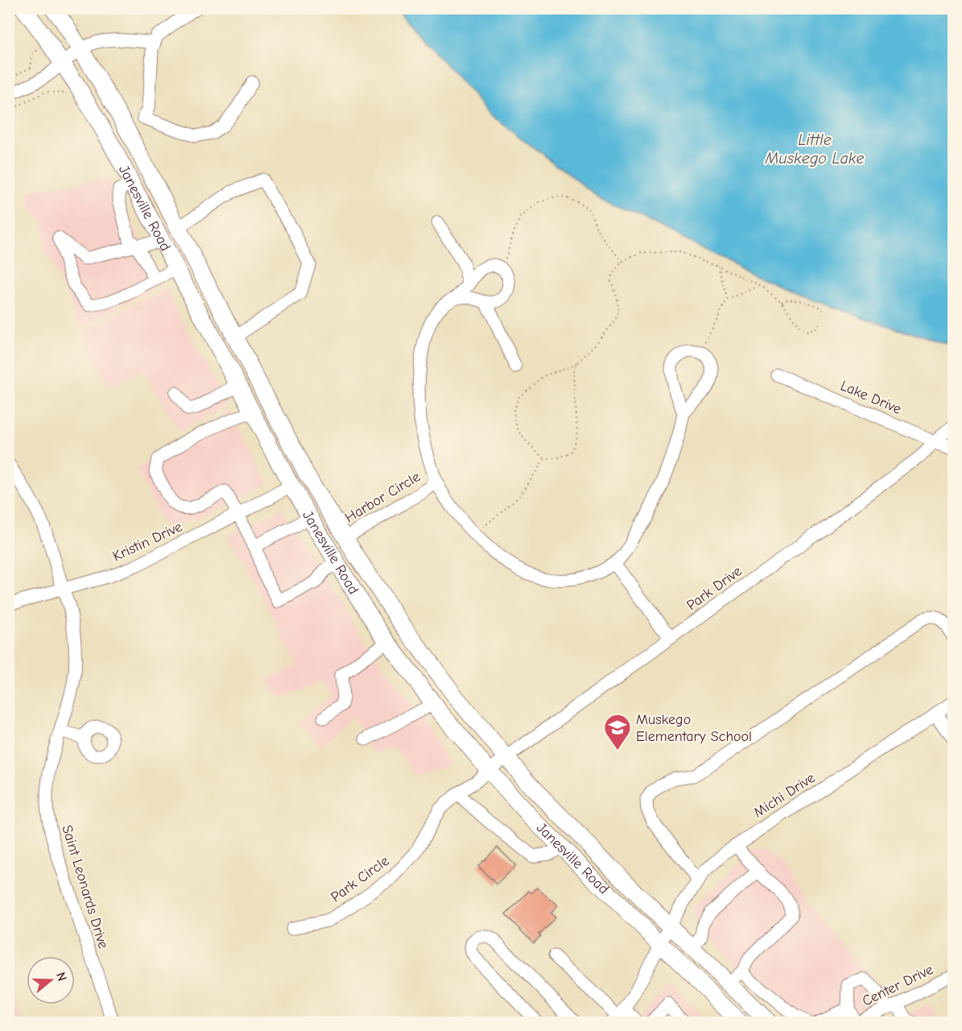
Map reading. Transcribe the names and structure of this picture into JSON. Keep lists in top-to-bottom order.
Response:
{
  "streets": {
    "main road": ["Janesville Road"],
    "street": [
      "Lake Drive",
      "Harbor Circle",
      "Kristin Drive",
      "Park Drive",
      "Michi Drive",
      "Park Circle",
      "Saint Leonards Drive",
      "Center Drive"
    ]
  },
  "crossings": [
    ["Janesville Road", "Harbor Circle"],
    ["Janesville Road", "Kristin Drive"],
    ["Janesville Road", "Park Drive"],
    ["Janesville Road", "Michi Drive"],
    ["Janesville Road", "Park Circle"],
    ["Lake Drive", "Park Drive"],
    ["Kristin Drive", "Saint Leonards Drive"],
    ["Park Drive", "Park Circle"]
  ],
  "water": ["Little Muskego Lake"],
  "places": {
    "school or university": ["Muskego Elementary School"]
  },
  "north": "right"
}
